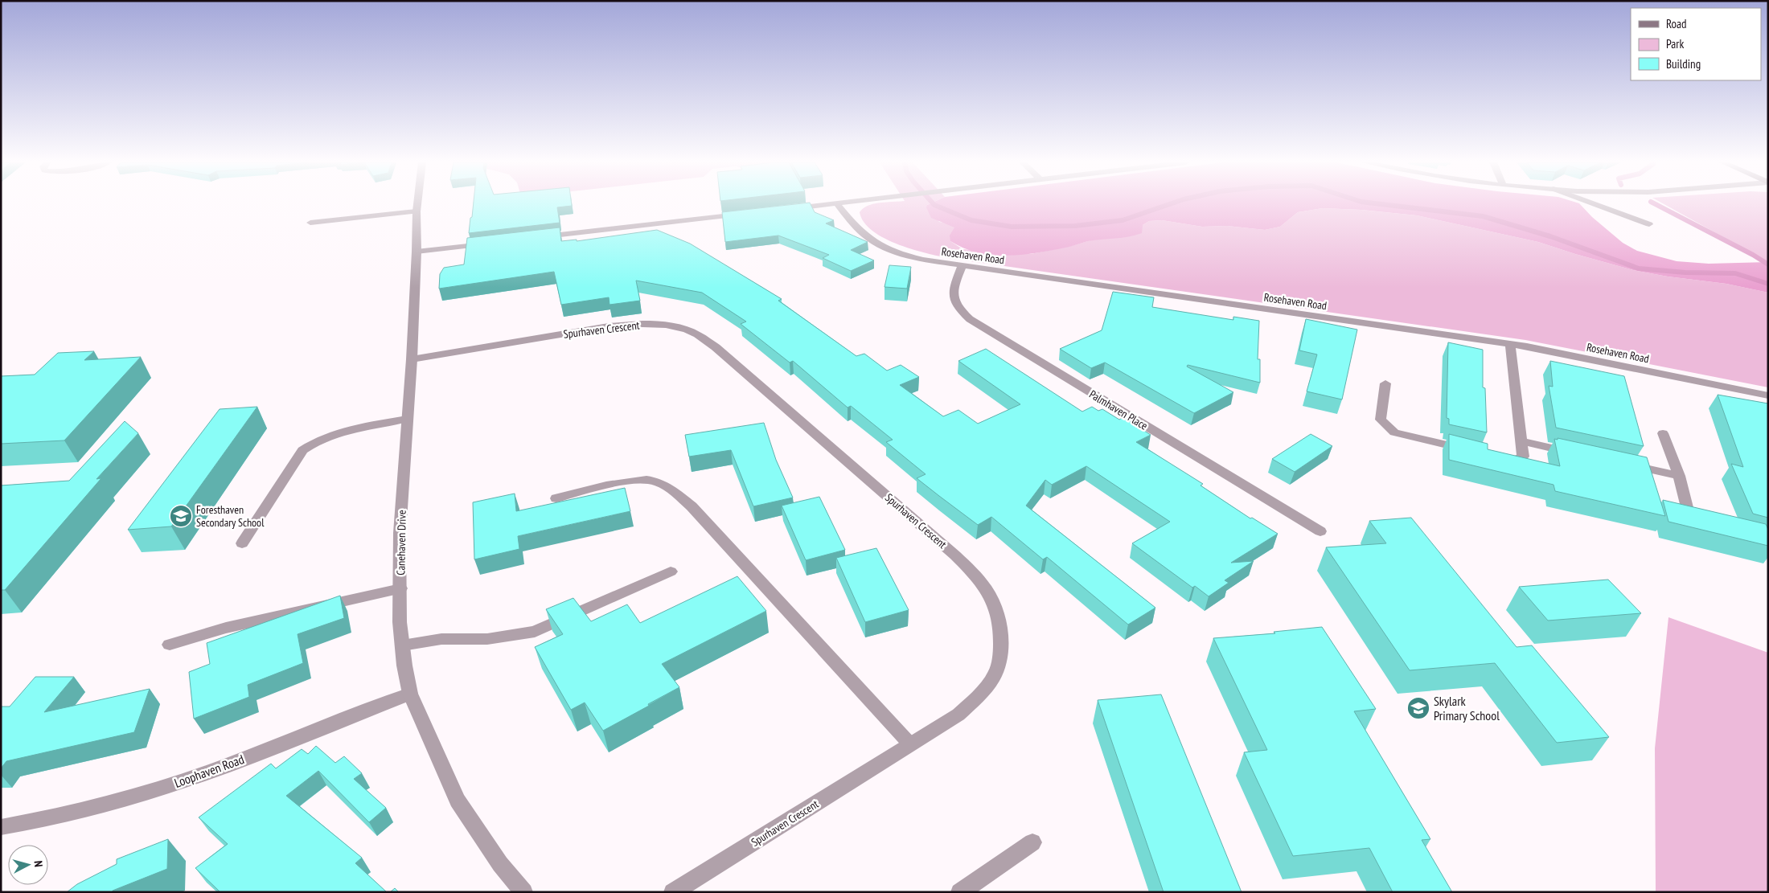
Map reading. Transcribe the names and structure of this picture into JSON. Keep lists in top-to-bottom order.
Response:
{
  "streets": {
    "street": [
      "Rosehaven Road",
      "Spurhaven Crescent",
      "Palmhaven Place",
      "Canehaven Drive",
      "Loophaven Road"
    ]
  },
  "crossings": [
    ["Rosehaven Road", "Palmhaven Place"],
    ["Spurhaven Crescent", "Canehaven Drive"],
    ["Canehaven Drive", "Loophaven Road"]
  ],
  "places": {
    "school or university": ["Foresthaven Secondary School", "Skylark Primary School"]
  },
  "legend": ["Road", "Park", "Building"],
  "north": "right"
}
